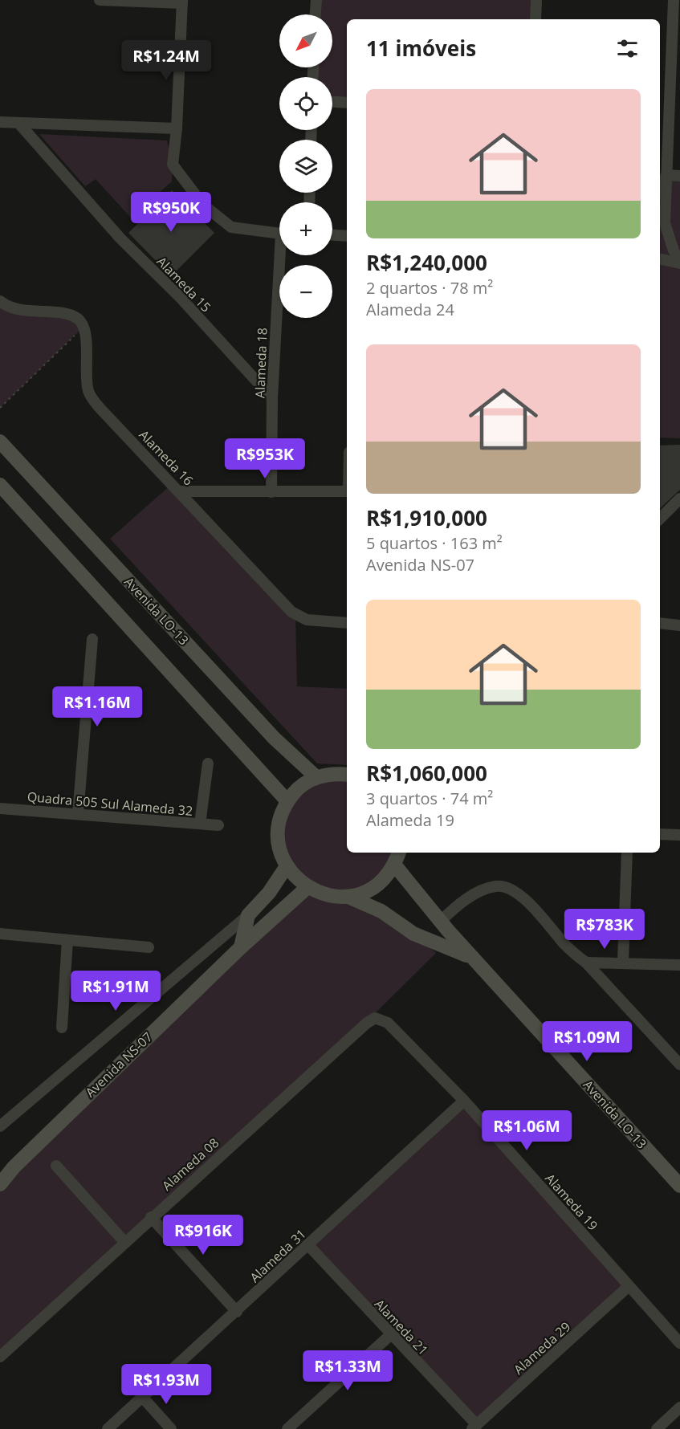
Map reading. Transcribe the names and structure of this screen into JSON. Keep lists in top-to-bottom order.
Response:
{
  "streets": {
    "street": [
      "Alameda 15",
      "Alameda 18",
      "Alameda 16",
      "Avenida LO-13",
      "Quadra 505 Sul Alameda 32",
      "Avenida NS-07",
      "Alameda 08",
      "Alameda 19",
      "Alameda 31",
      "Alameda 21",
      "Alameda 29"
    ]
  },
  "crossings": [
    ["Alameda 15", "Alameda 18"],
    ["Alameda 08", "Alameda 19"],
    ["Alameda 19", "Alameda 31"],
    ["Alameda 19", "Alameda 29"],
    ["Alameda 31", "Alameda 21"],
    ["Alameda 21", "Alameda 29"]
  ],
  "north": "bottom left",
  "page": {
    "map_buttons": ["+", "−"],
    "heading": "11 imóveis",
    "price": [
      "R$1.24M",
      "R$950K",
      "R$953K",
      "R$1.16M",
      "R$783K",
      "R$1.91M",
      "R$1.09M",
      "R$1.06M",
      "R$916K",
      "R$1.33M",
      "R$1.93M"
    ],
    "list": [
      {
        "name": "R$1,240,000",
        "note": "2 quartos · 78 m² · Alameda 24"
      },
      {
        "name": "R$1,910,000",
        "note": "5 quartos · 163 m² · Avenida NS-07"
      },
      {
        "name": "R$1,060,000",
        "note": "3 quartos · 74 m² · Alameda 19"
      }
    ]
  }
}
